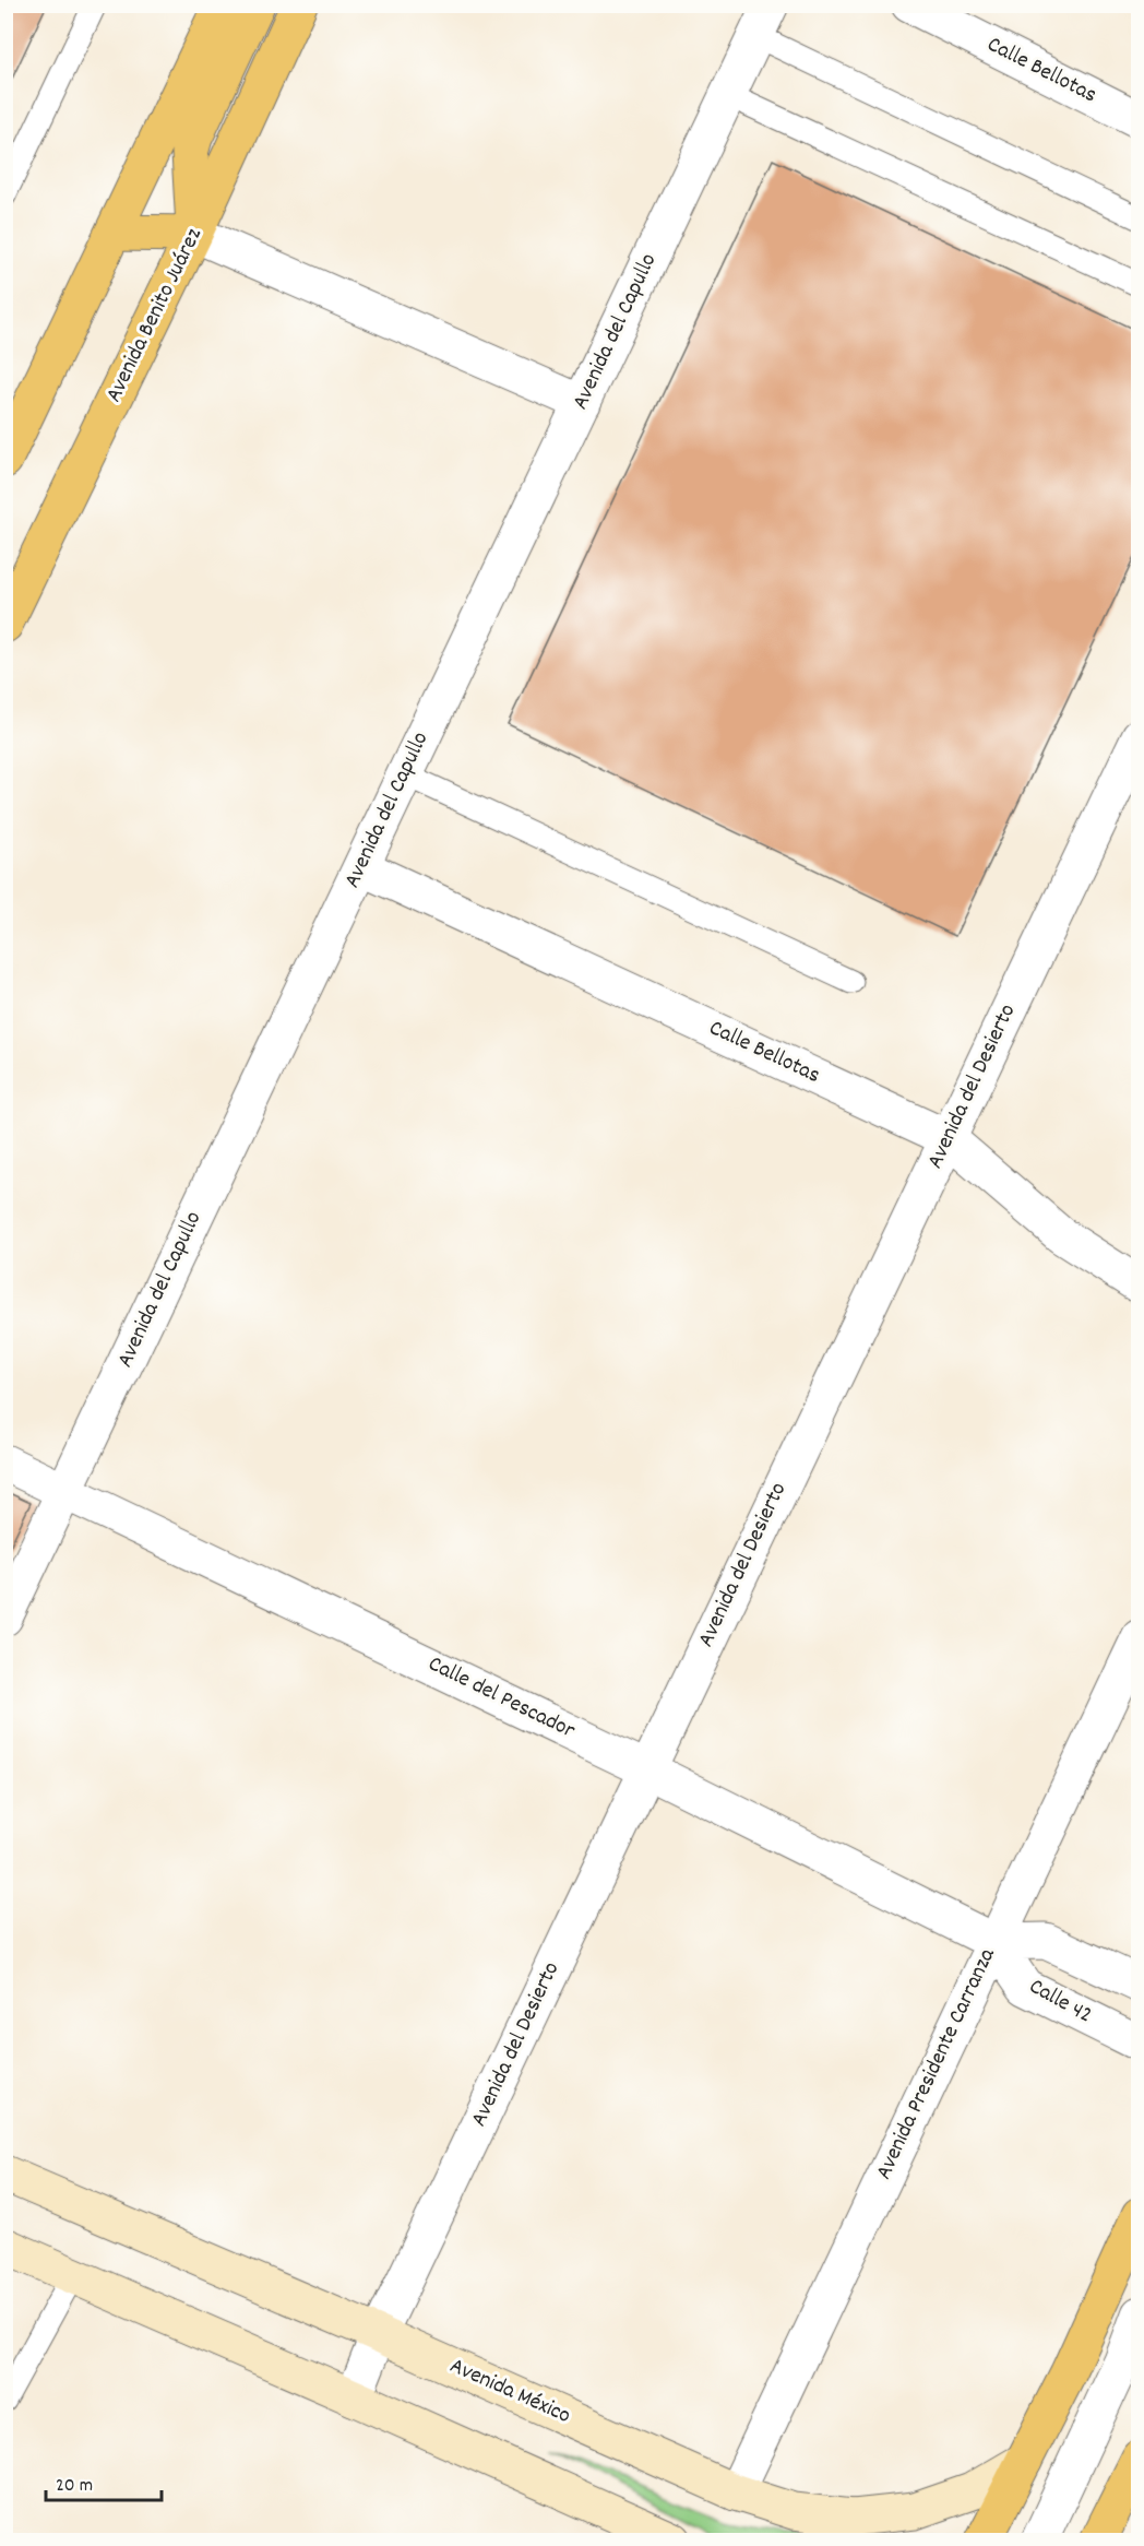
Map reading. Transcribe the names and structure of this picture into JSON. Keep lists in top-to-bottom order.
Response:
{
  "streets": {
    "main road": ["Avenida Benito Juárez"],
    "street": [
      "Calle Bellotas",
      "Avenida del Capullo",
      "Avenida del Desierto",
      "Calle del Pescador",
      "Calle 42",
      "Avenida Presidente Carranza",
      "Avenida México"
    ]
  },
  "crossings": [
    ["Calle Bellotas", "Avenida del Capullo"],
    ["Calle Bellotas", "Avenida del Desierto"],
    ["Avenida del Capullo", "Calle del Pescador"],
    ["Avenida del Desierto", "Calle del Pescador"],
    ["Avenida del Desierto", "Avenida México"],
    ["Calle del Pescador", "Calle 42"],
    ["Calle del Pescador", "Avenida Presidente Carranza"],
    ["Calle 42", "Avenida Presidente Carranza"],
    ["Avenida Presidente Carranza", "Avenida México"]
  ],
  "scale_bar": "20 m"
}
